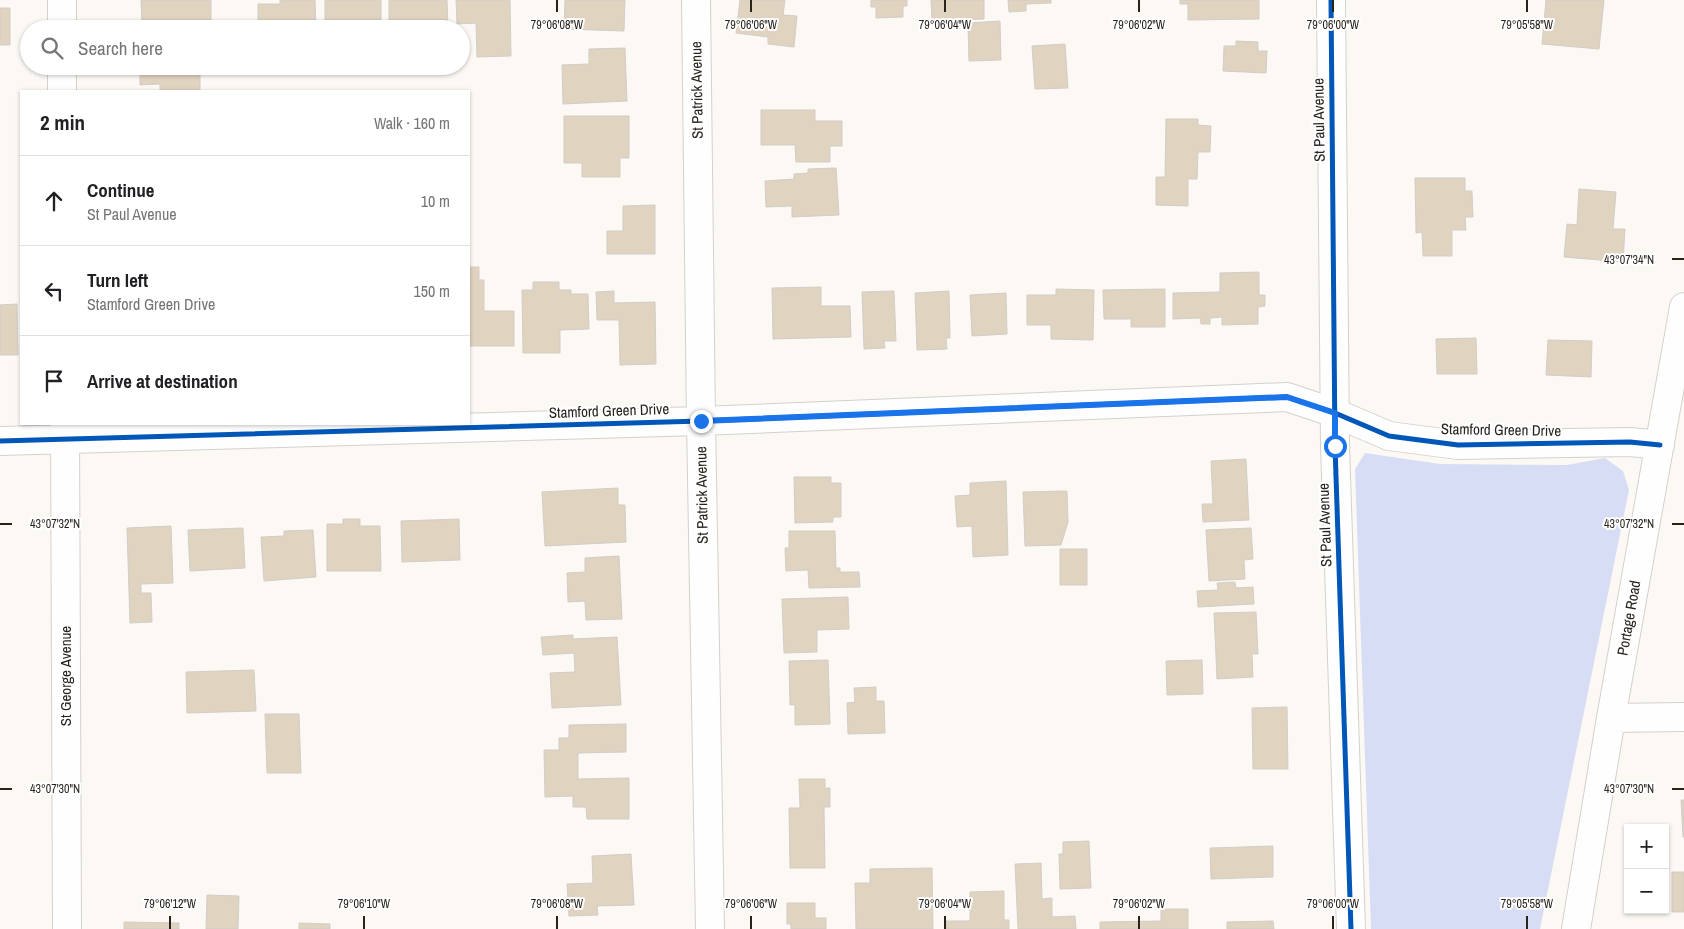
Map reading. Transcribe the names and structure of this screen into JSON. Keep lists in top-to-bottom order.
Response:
{
  "streets": {
    "street": [
      "St Patrick Avenue",
      "St Paul Avenue",
      "Stamford Green Drive",
      "Portage Road",
      "St George Avenue"
    ]
  },
  "crossings": [
    ["St Patrick Avenue", "Stamford Green Drive"],
    ["St Paul Avenue", "Stamford Green Drive"],
    ["Stamford Green Drive", "Portage Road"],
    ["Stamford Green Drive", "St George Avenue"]
  ],
  "page": {
    "search": "Search here",
    "heading": ["2 min", "Walk · 160 m"],
    "list": [
      ["Continue", "St Paul Avenue", "10 m"],
      ["Turn left", "Stamford Green Drive", "150 m"],
      "Arrive at destination"
    ],
    "map_buttons": ["+", "−"]
  },
  "coordinates": [
    "79°06'08\"W",
    "79°06'06\"W",
    "79°06'04\"W",
    "79°06'02\"W",
    "79°06'00\"W",
    "79°05'58\"W",
    "43°07'34\"N",
    "43°07'32\"N",
    "43°07'30\"N",
    "79°06'12\"W",
    "79°06'10\"W"
  ]
}
